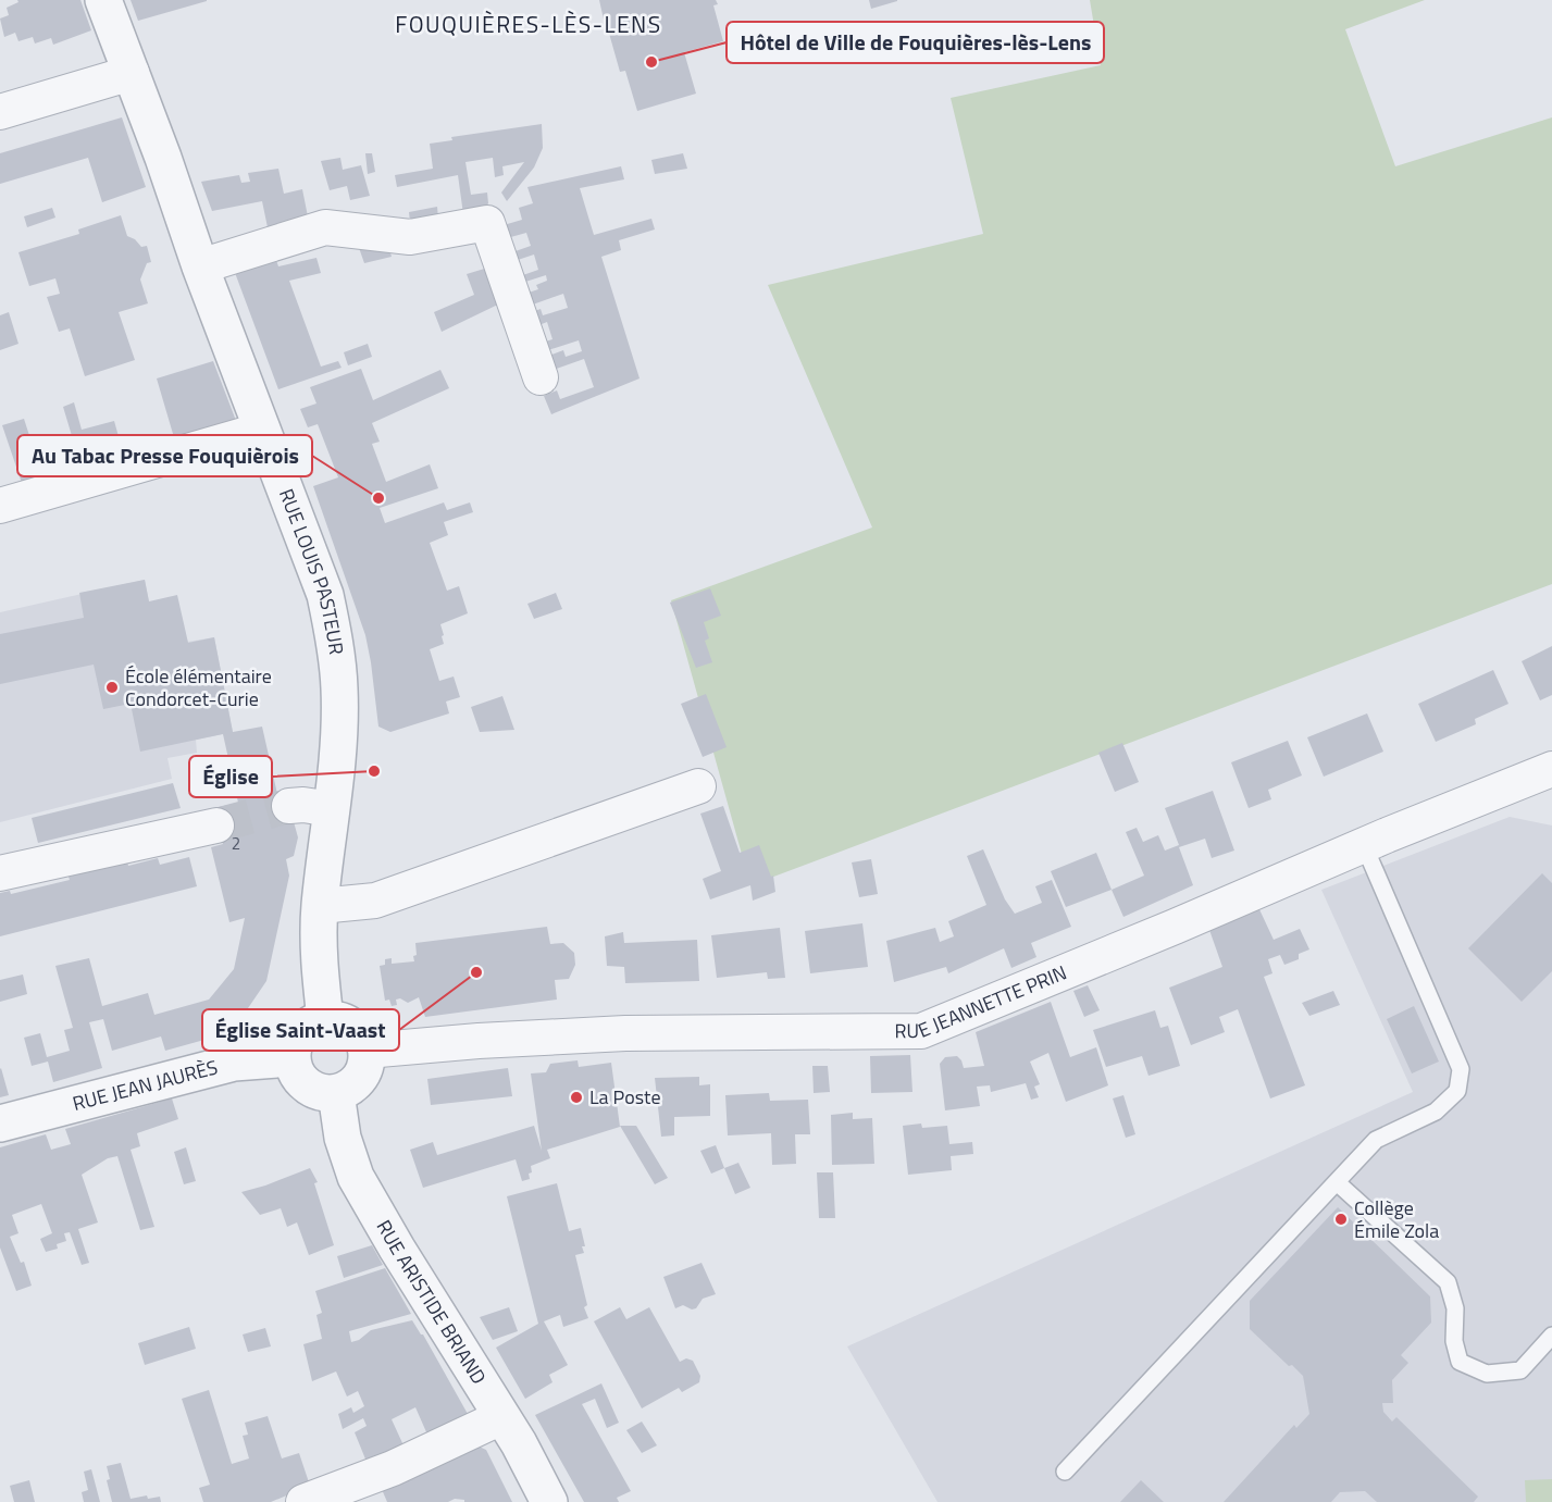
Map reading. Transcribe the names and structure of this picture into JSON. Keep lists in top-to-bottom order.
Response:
{
  "streets": {
    "street": [
      "RUE LOUIS PASTEUR",
      "RUE JEANNETTE PRIN",
      "RUE JEAN JAURÈS",
      "RUE ARISTIDE BRIAND"
    ]
  },
  "crossings": [
    ["RUE LOUIS PASTEUR", "RUE JEANNETTE PRIN"],
    ["RUE LOUIS PASTEUR", "RUE JEAN JAURÈS"],
    ["RUE LOUIS PASTEUR", "RUE ARISTIDE BRIAND"],
    ["RUE JEANNETTE PRIN", "RUE JEAN JAURÈS"],
    ["RUE JEANNETTE PRIN", "RUE ARISTIDE BRIAND"],
    ["RUE JEAN JAURÈS", "RUE ARISTIDE BRIAND"]
  ],
  "districts": ["FOUQUIÈRES-LÈS-LENS"],
  "places": [
    "Hôtel de Ville de Fouquières-lès-Lens",
    "Au Tabac Presse Fouquièrois",
    "École élémentaire Condorcet-Curie",
    "Église",
    "Église Saint-Vaast",
    "La Poste",
    "Collège Émile Zola"
  ],
  "house_numbers": ["2"]
}
